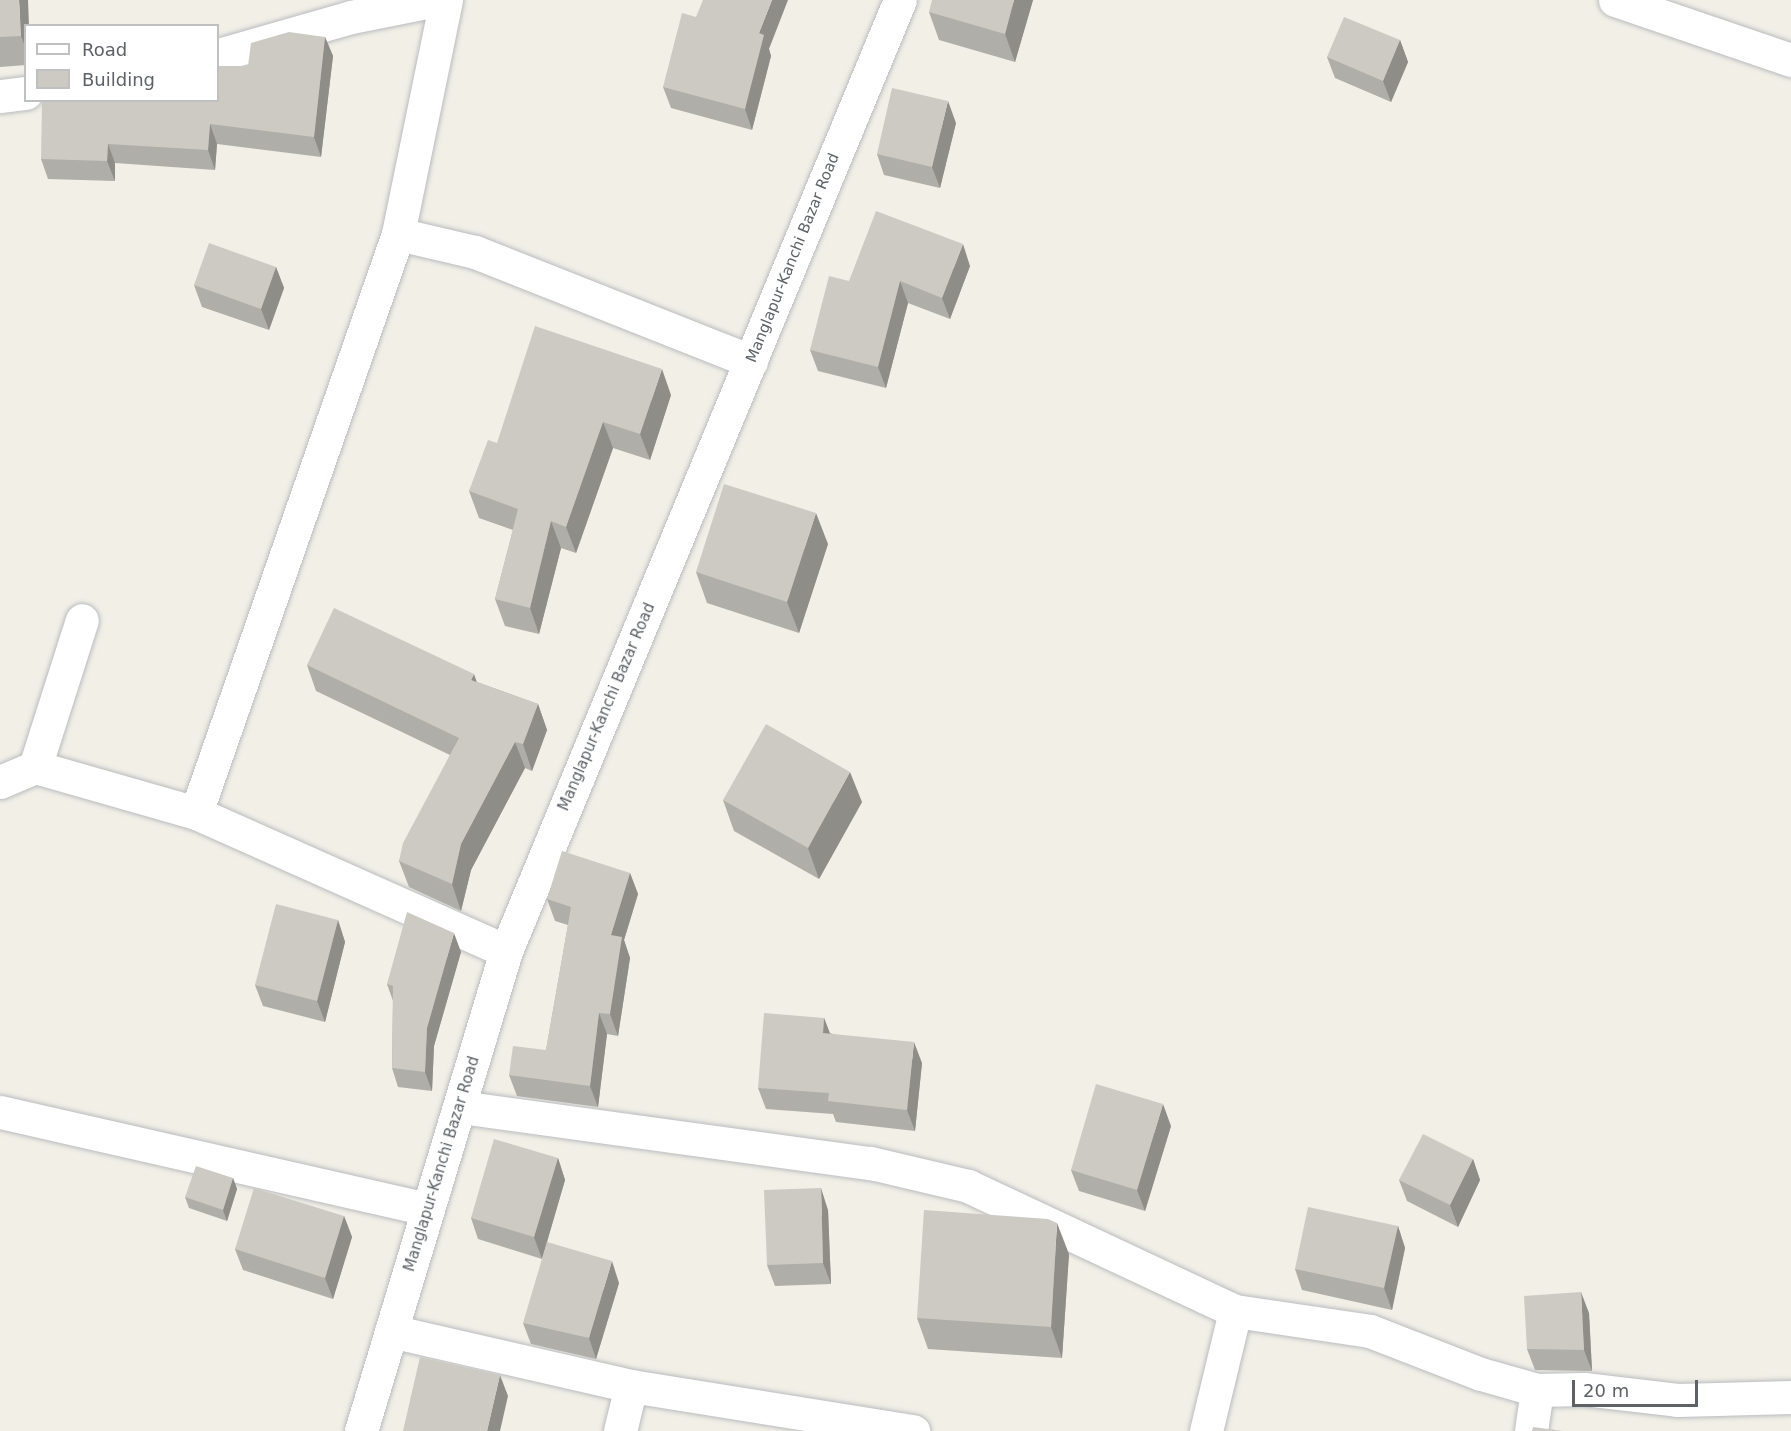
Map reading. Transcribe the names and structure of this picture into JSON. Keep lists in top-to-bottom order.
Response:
{
  "streets": {
    "street": ["Manglapur-Kanchi Bazar Road"]
  },
  "legend": ["Road", "Building"],
  "scale_bar": "20 m"
}
